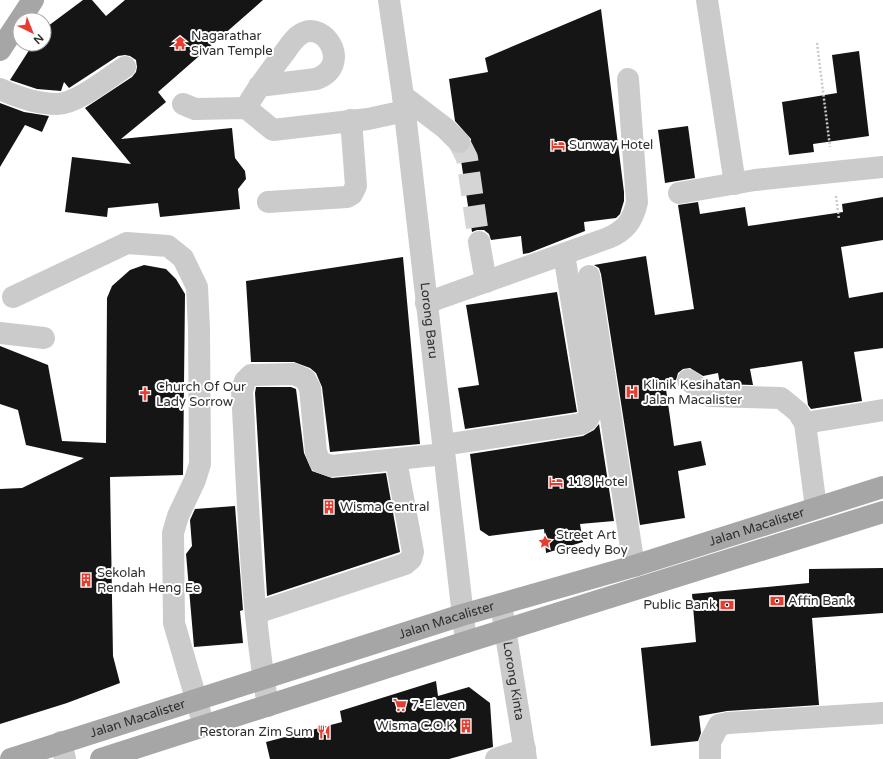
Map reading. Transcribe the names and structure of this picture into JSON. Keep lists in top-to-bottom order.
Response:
{
  "streets": {
    "main road": ["Jalan Macalister"],
    "street": ["Lorong Baru", "Lorong Kinta"]
  },
  "crossings": [
    ["Lorong Baru", "Jalan Macalister"],
    ["Jalan Macalister", "Lorong Kinta"]
  ],
  "places": {
    "temple": ["Nagarathar Sivan Temple"],
    "hotel": ["Sunway Hotel", "118 Hotel"],
    "hospital": ["Klinik Kesihatan Jalan Macalister"],
    "church": ["Church Of Our Lady Sorrow"],
    "building": ["Wisma Central", "Sekolah Rendah Heng Ee", "Wisma C.O.K"],
    "place": ["Street Art Greedy Boy"],
    "bank": ["Affin Bank", "Public Bank"],
    "supermarket": ["7-Eleven"],
    "restaurant": ["Restoran Zim Sum"]
  },
  "north": "bottom right"
}
